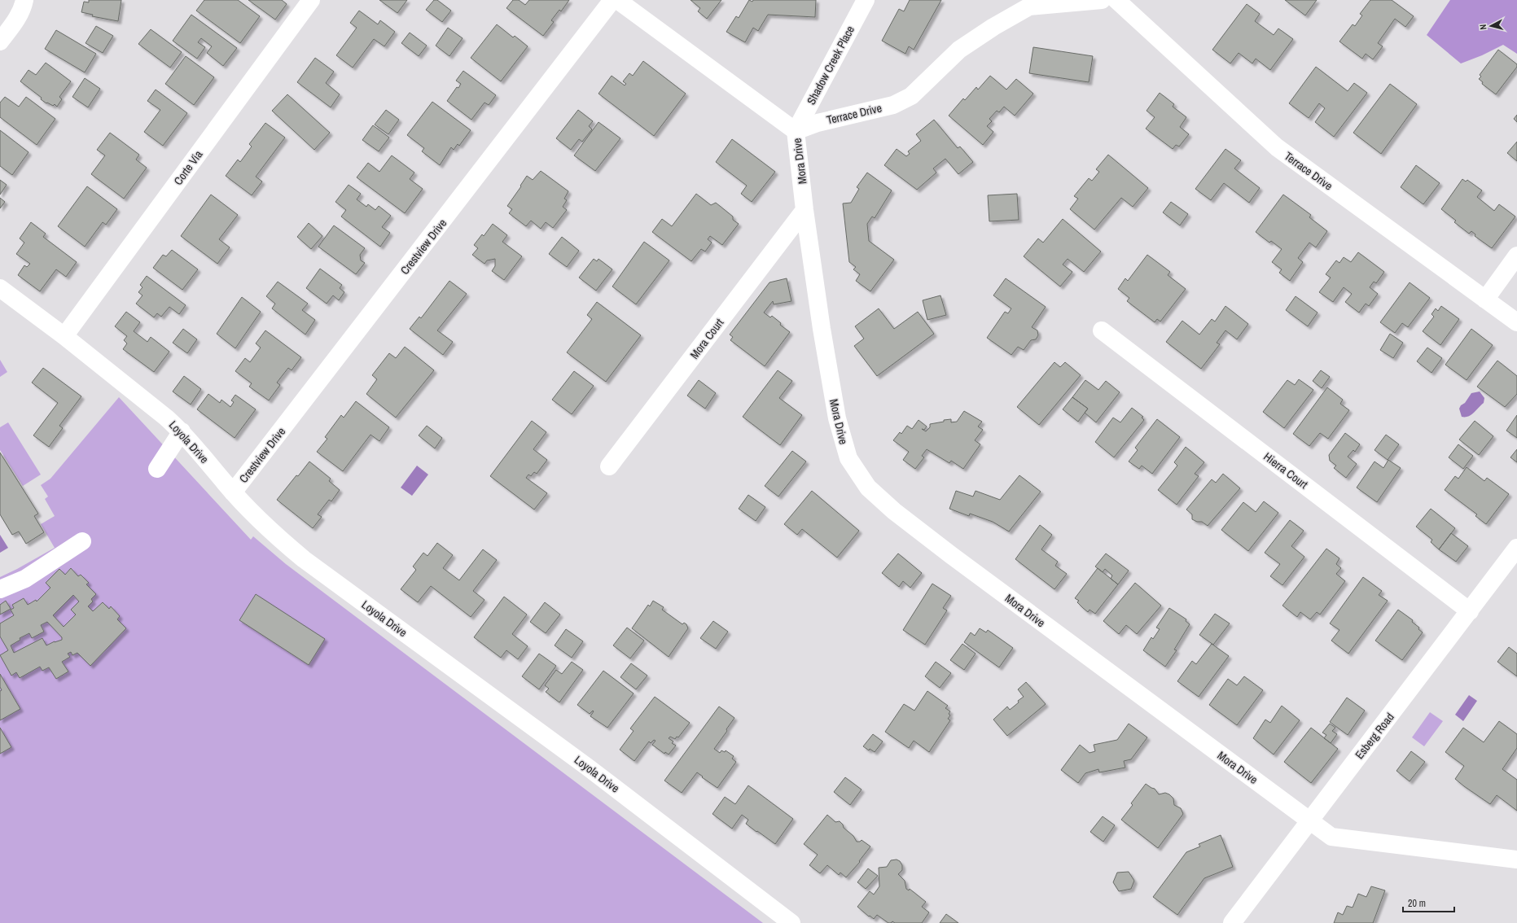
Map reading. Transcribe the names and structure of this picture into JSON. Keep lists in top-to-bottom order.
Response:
{
  "streets": {
    "street": [
      "Shadow Creek Place",
      "Terrace Drive",
      "Mora Drive",
      "Corte Via",
      "Crestview Drive",
      "Mora Court",
      "Loyola Drive",
      "Hierra Court",
      "Esberg Road"
    ]
  },
  "crossings": [
    ["Shadow Creek Place", "Terrace Drive"],
    ["Shadow Creek Place", "Mora Drive"],
    ["Terrace Drive", "Mora Drive"],
    ["Mora Drive", "Mora Court"],
    ["Mora Drive", "Esberg Road"],
    ["Corte Via", "Loyola Drive"],
    ["Crestview Drive", "Loyola Drive"],
    ["Hierra Court", "Esberg Road"]
  ],
  "scale_bar": "20 m",
  "north": "left"
}
